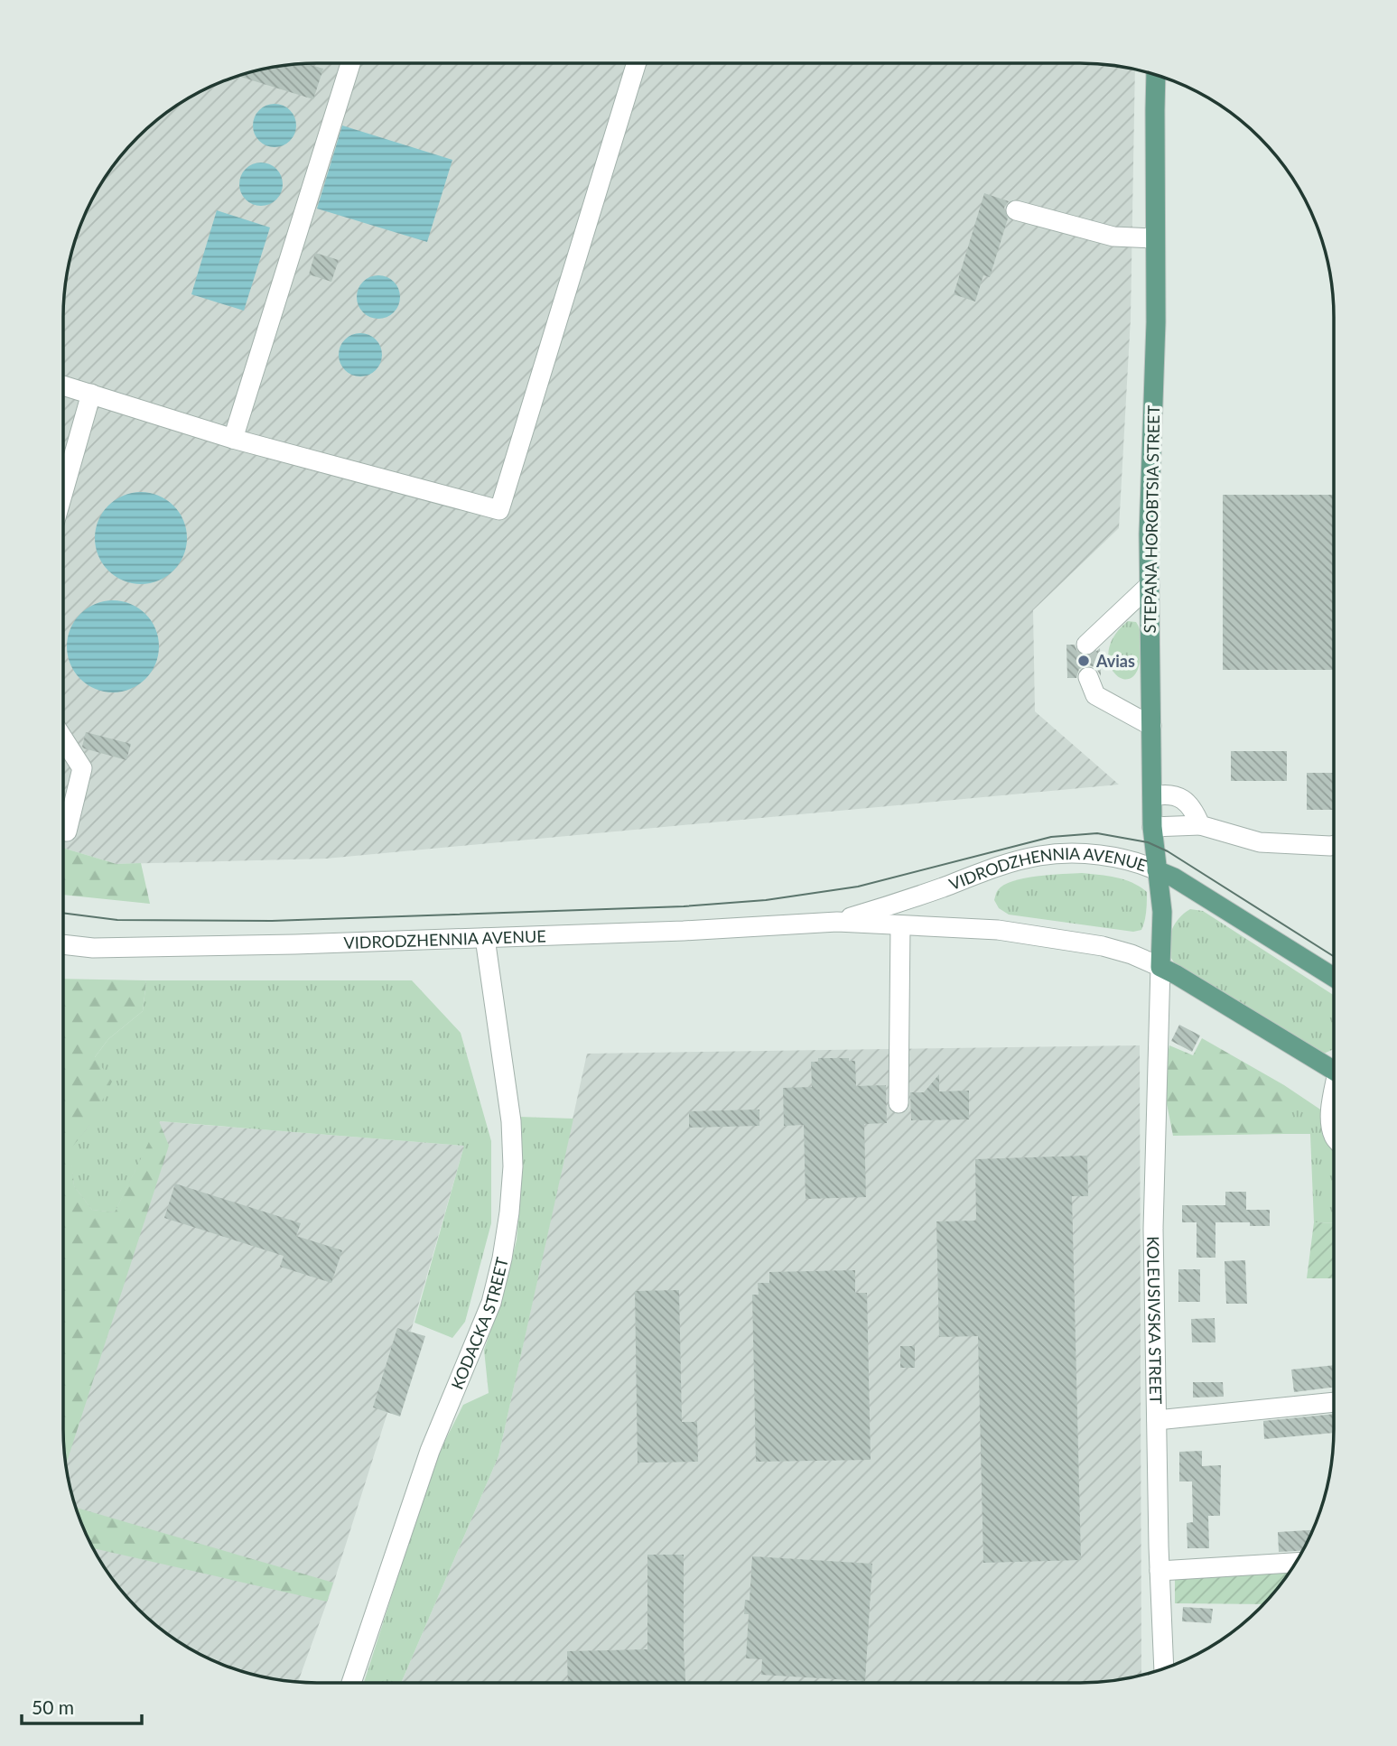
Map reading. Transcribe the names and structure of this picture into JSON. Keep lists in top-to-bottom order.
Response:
{
  "streets": {
    "main road": ["STEPANA HOROBTSIA STREET", "VIDRODZHENNIA AVENUE"],
    "street": ["KOLEUSIVSKA STREET", "KODACKA STREET"]
  },
  "crossings": [
    ["STEPANA HOROBTSIA STREET", "VIDRODZHENNIA AVENUE"],
    ["STEPANA HOROBTSIA STREET", "KOLEUSIVSKA STREET"],
    ["VIDRODZHENNIA AVENUE", "KOLEUSIVSKA STREET"],
    ["VIDRODZHENNIA AVENUE", "KODACKA STREET"]
  ],
  "places": ["Avias"],
  "scale_bar": "50 m"
}
